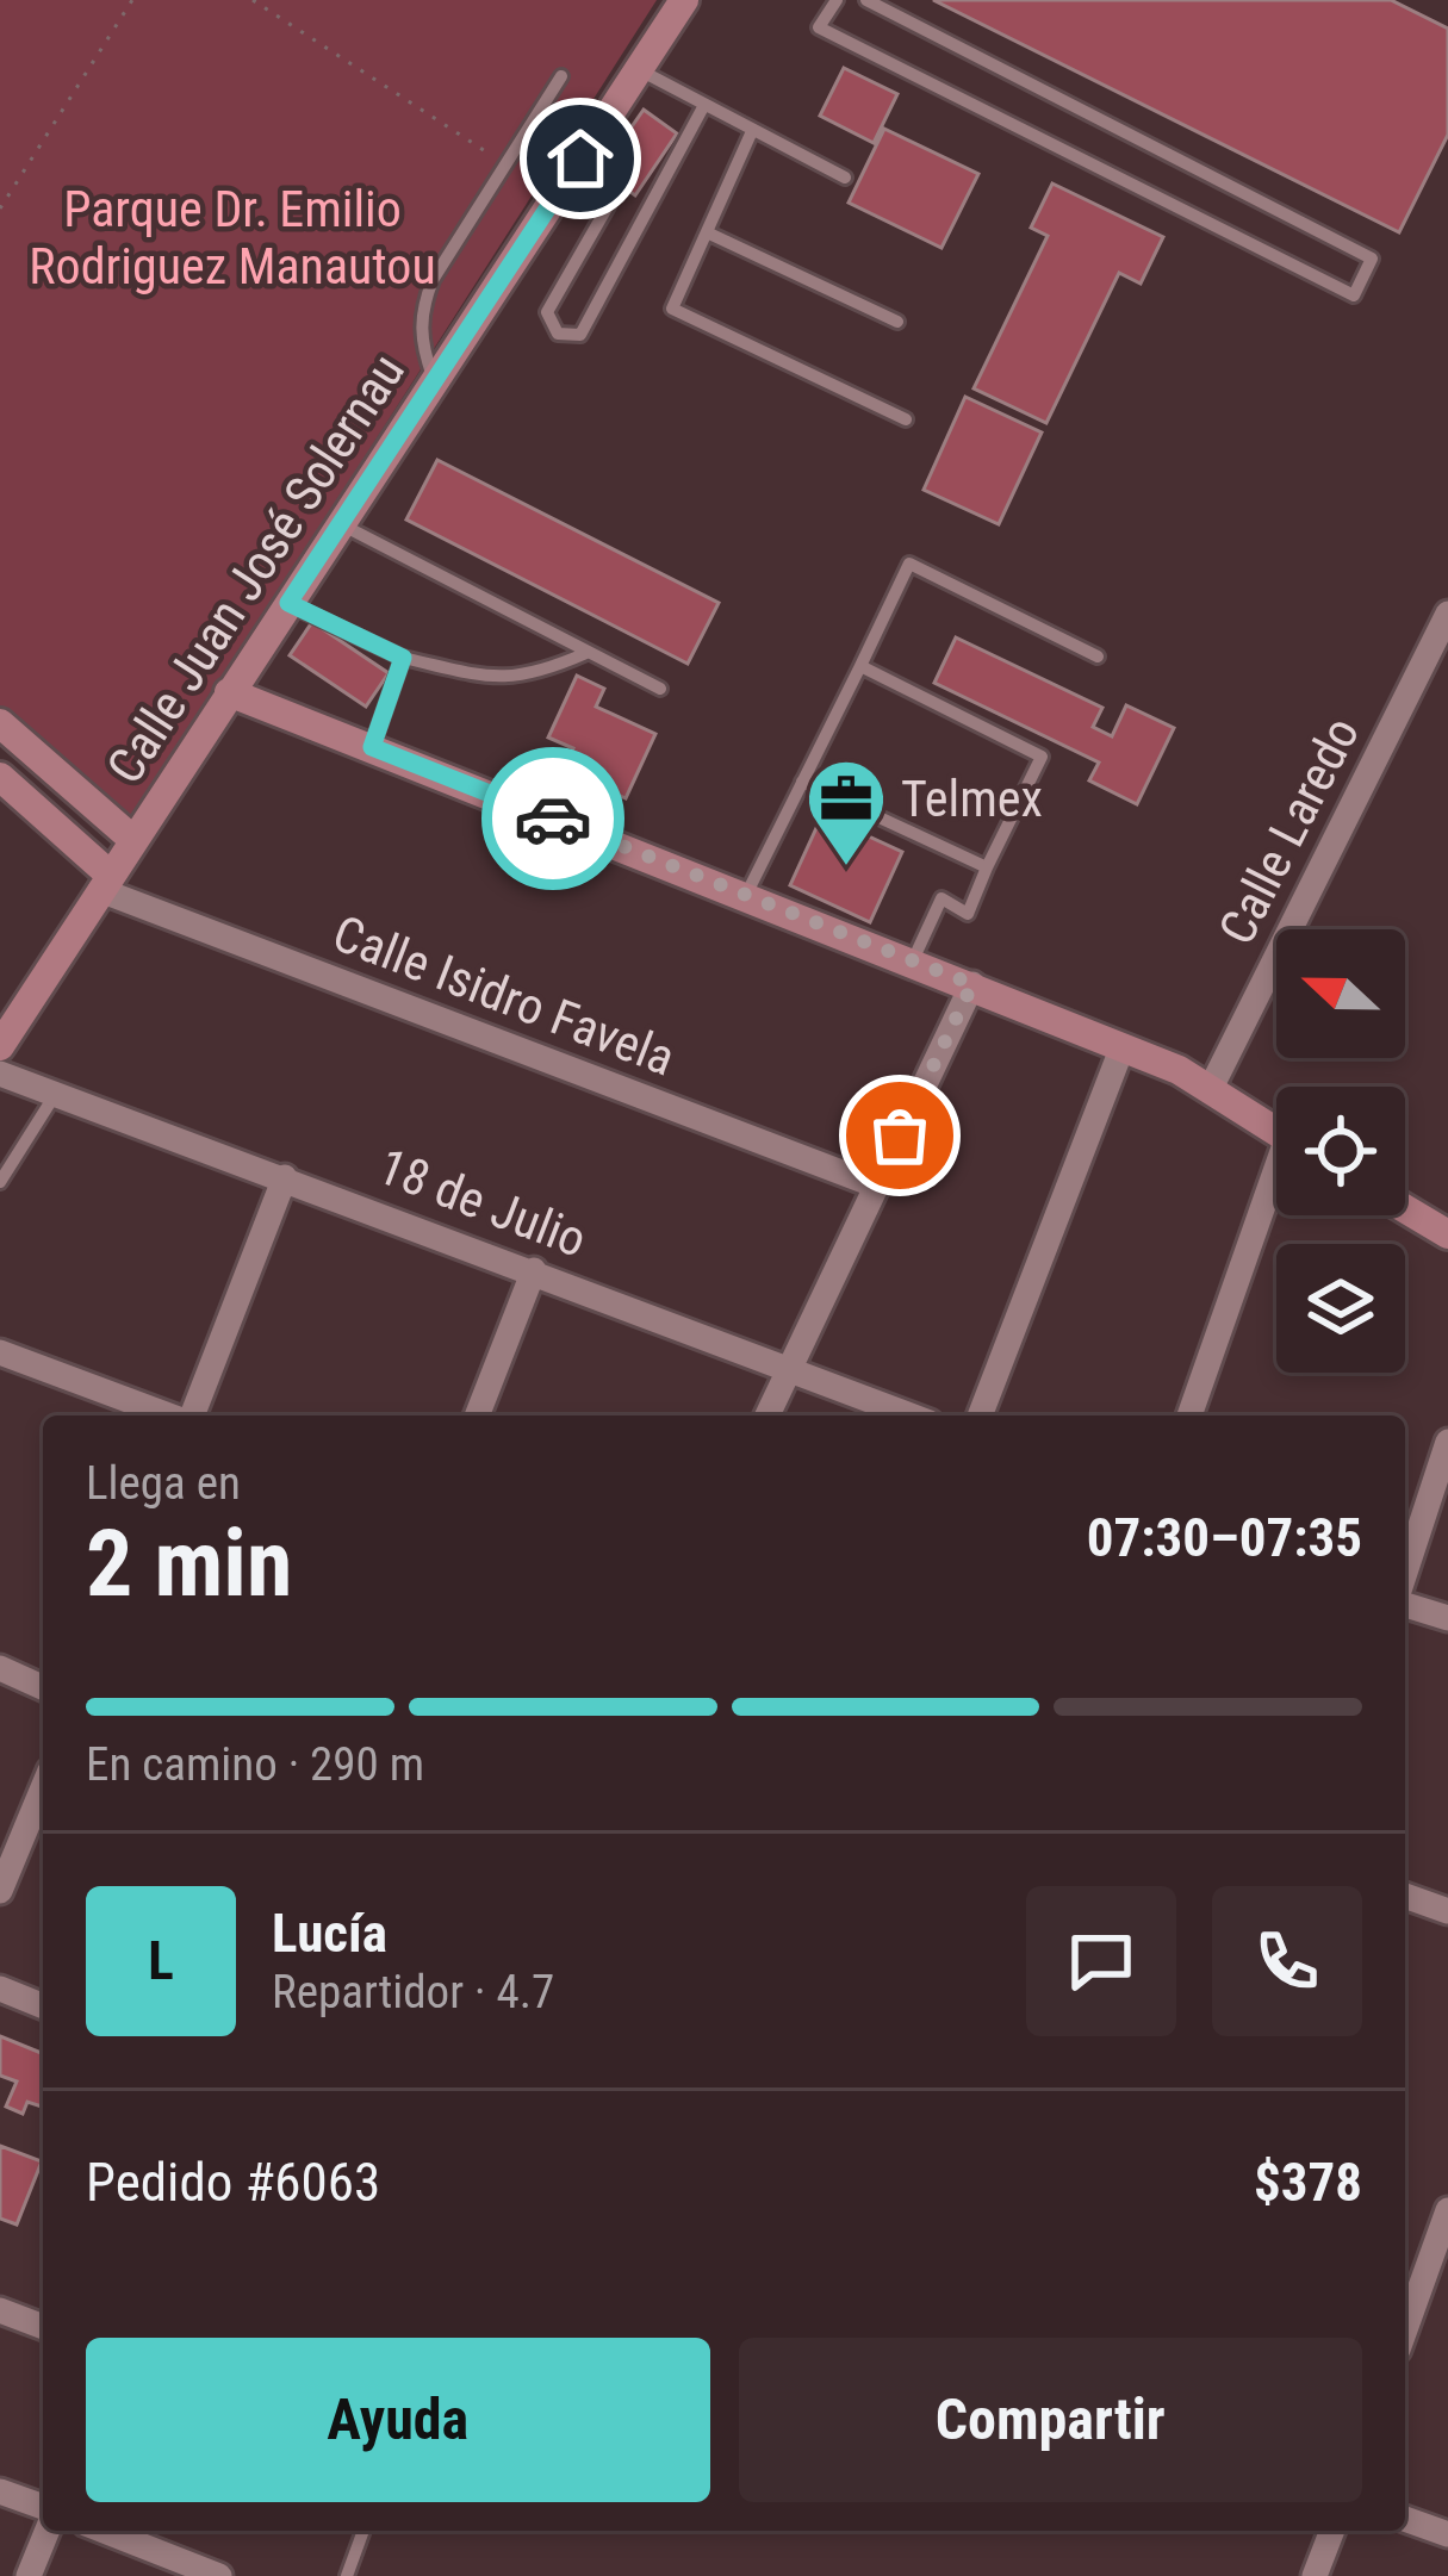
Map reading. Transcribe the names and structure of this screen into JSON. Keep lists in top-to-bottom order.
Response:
{
  "streets": {
    "street": [
      "Calle Juan José Solernau",
      "Calle Laredo",
      "Calle Isidro Favela",
      "18 de Julio"
    ]
  },
  "crossings": [
    ["Calle Juan José Solernau", "Calle Isidro Favela"]
  ],
  "parks": ["Parque Dr. Emilio Rodriguez Manautou"],
  "places": {
    "office": ["Telmex"]
  },
  "north": "left",
  "page": {
    "heading": ["2 min", "Llega en", "07:30–07:35"],
    "panel": [
      "Lucía",
      "Repartidor · 4.7",
      "Pedido #6063",
      "$378"
    ],
    "bar": "En camino · 290 m",
    "round": "L",
    "buttons": ["Ayuda", "Compartir"]
  }
}
